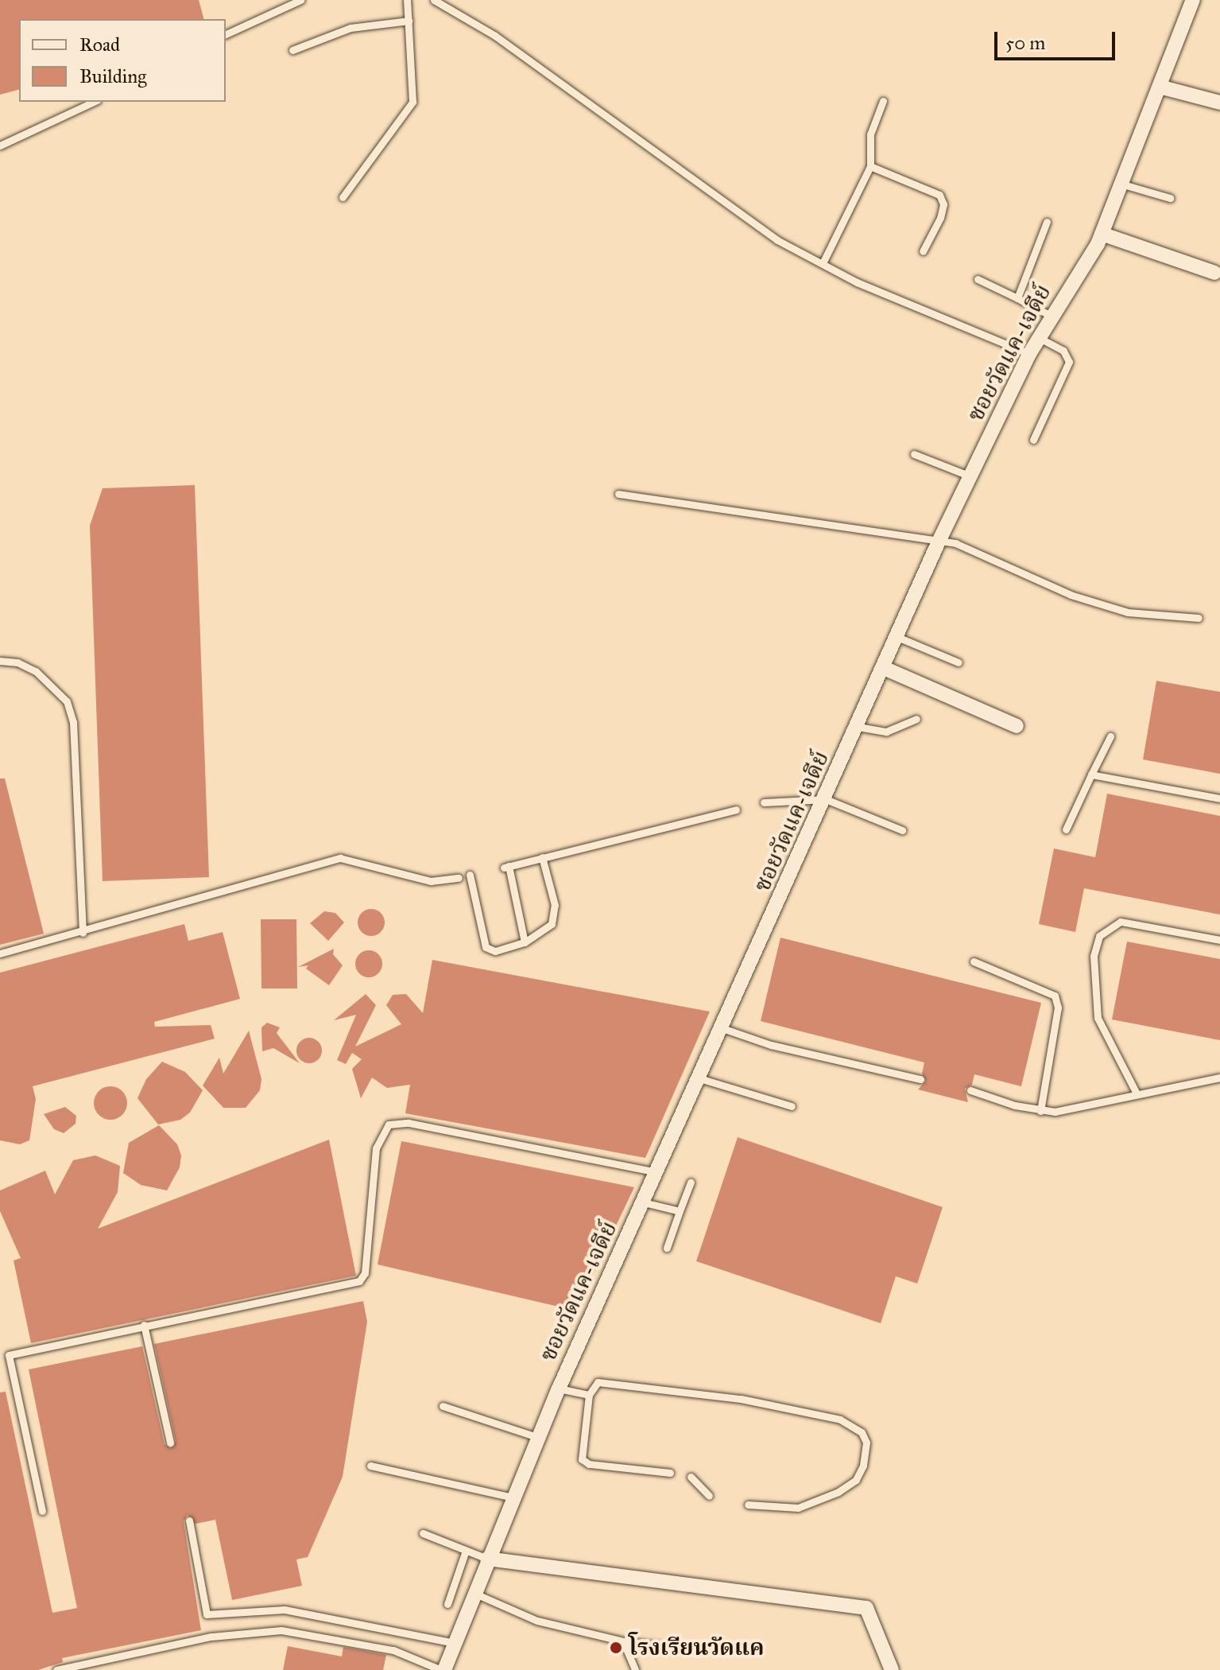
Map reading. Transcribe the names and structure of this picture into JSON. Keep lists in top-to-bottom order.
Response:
{
  "streets": {
    "street": ["ซอยวัดแค-เจดีย์"]
  },
  "places": ["โรงเรียนวัดแค"],
  "legend": ["Road", "Building"],
  "scale_bar": "50 m"
}
